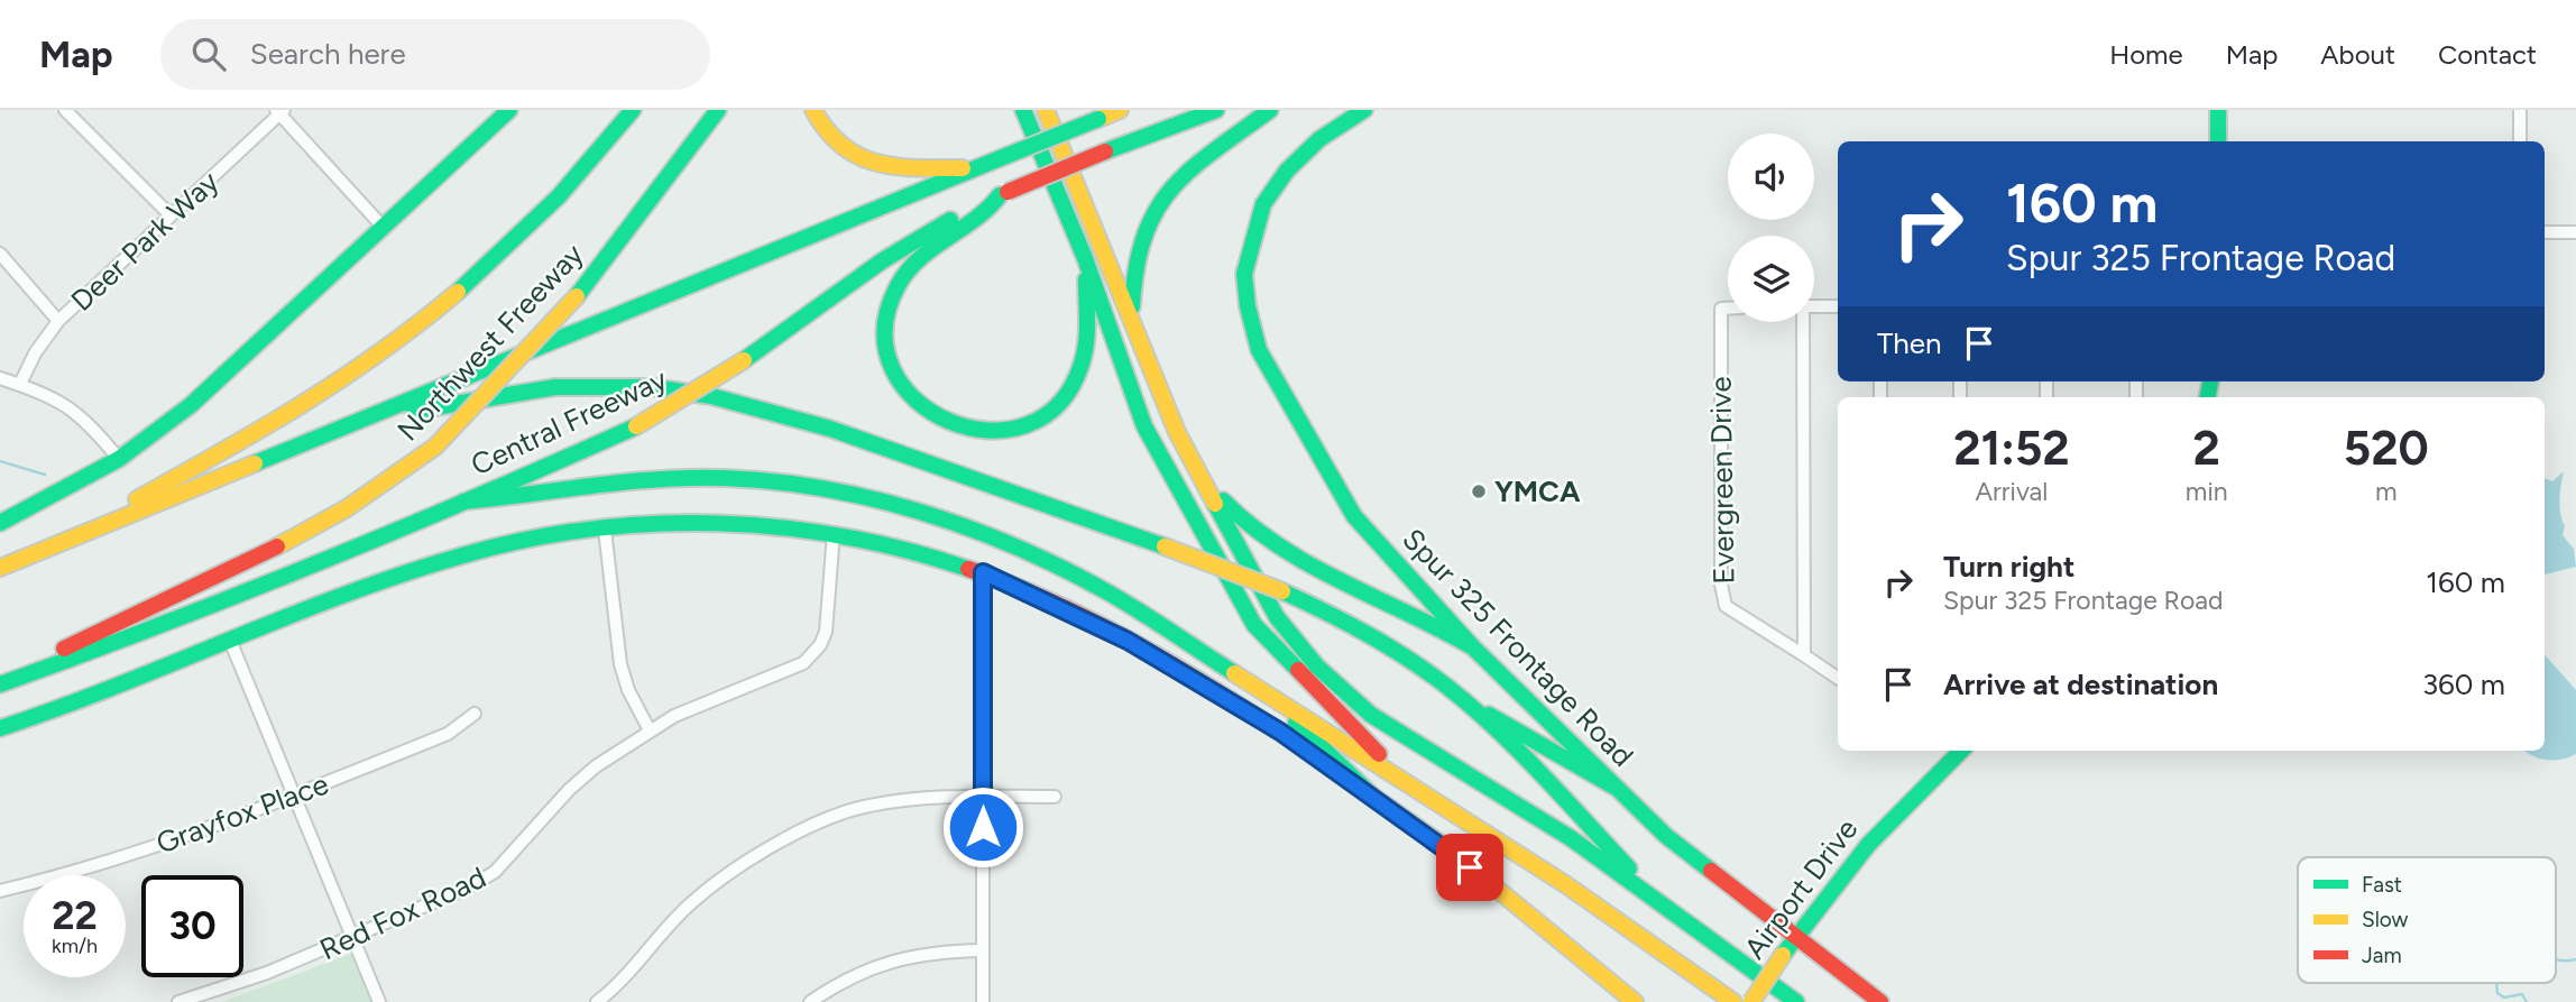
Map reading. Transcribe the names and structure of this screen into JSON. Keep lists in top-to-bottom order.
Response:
{
  "streets": {
    "main road": [
      "Northwest Freeway",
      "Central Freeway",
      "Spur 325 Frontage Road",
      "Airport Drive"
    ],
    "street": [
      "Deer Park Way",
      "Evergreen Drive",
      "Grayfox Place",
      "Red Fox Road"
    ]
  },
  "crossings": [
    ["Northwest Freeway", "Central Freeway"],
    ["Spur 325 Frontage Road", "Airport Drive"]
  ],
  "places": ["YMCA"],
  "legend": ["Fast", "Slow", "Jam"],
  "page": {
    "header": "Map",
    "search": "Search here",
    "nav": [
      "Home",
      "Map",
      "About",
      "Contact"
    ],
    "turn": ["160 m", "Spur 325 Frontage Road"],
    "then": "Then",
    "eta": [
      "21:52",
      "Arrival",
      "2",
      "min",
      "520",
      "m"
    ],
    "list": [
      {
        "name": "Turn right",
        "note": "Spur 325 Frontage Road",
        "value": "160 m"
      },
      {
        "name": "Arrive at destination",
        "value": "360 m"
      }
    ],
    "speed": "22 km/h",
    "limit": "30"
  }
}
